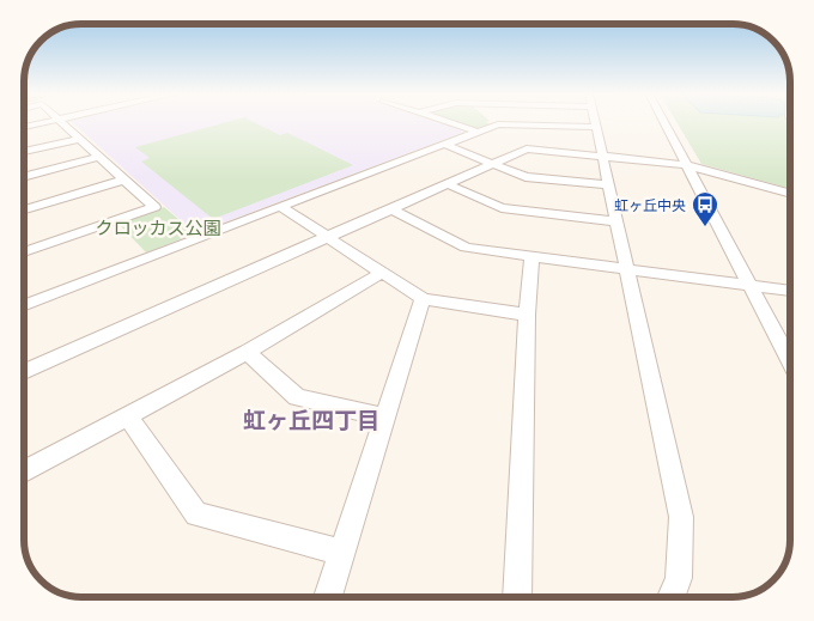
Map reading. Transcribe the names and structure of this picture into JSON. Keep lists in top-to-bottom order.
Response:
{
  "districts": ["虹ヶ丘四丁目"],
  "parks": ["クロッカス公園"],
  "places": {
    "bus stop": ["虹ヶ丘中央"]
  }
}
